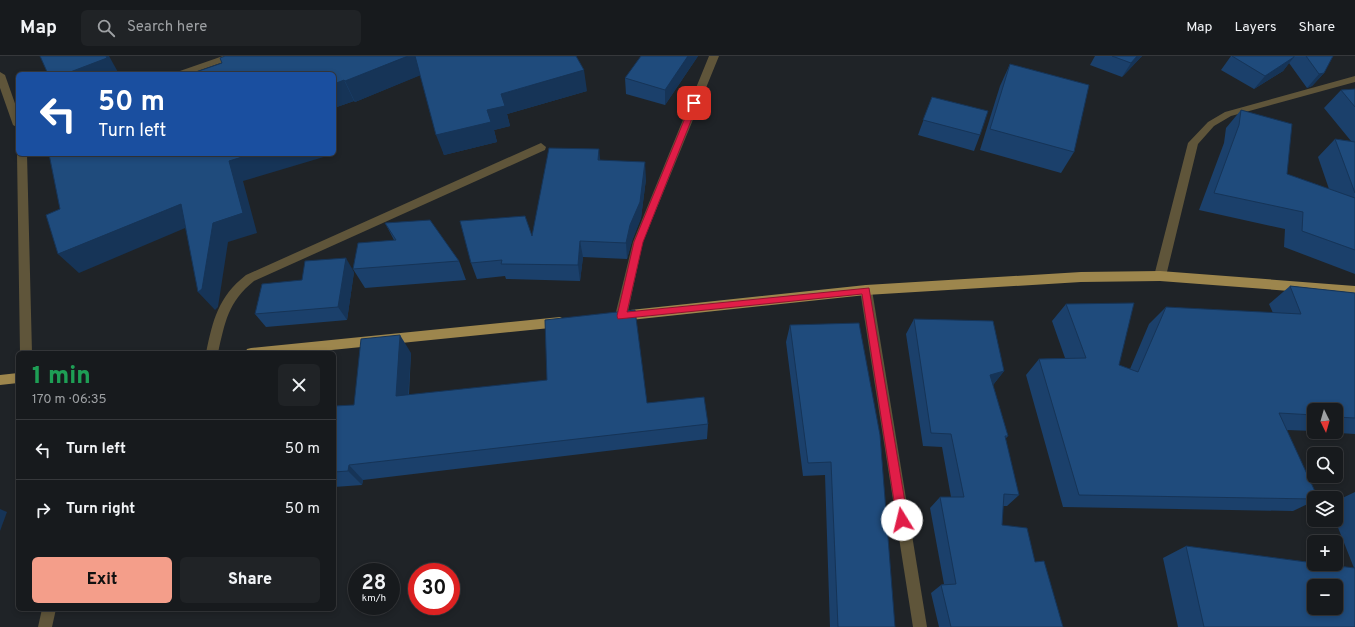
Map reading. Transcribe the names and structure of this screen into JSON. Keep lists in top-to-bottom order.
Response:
{
  "north": "bottom",
  "page": {
    "header": "Map",
    "search": "Search here",
    "nav": ["Map", "Layers", "Share"],
    "turn": ["50 m", "Turn left"],
    "heading": ["1 min", "170 m · 06:35"],
    "map_buttons": ["+", "−"],
    "list": [
      {
        "name": "Turn left",
        "value": "50 m"
      },
      {
        "name": "Turn right",
        "value": "50 m"
      }
    ],
    "buttons": ["Exit", "Share"],
    "speed": "28 km/h",
    "limit": "30"
  }
}
